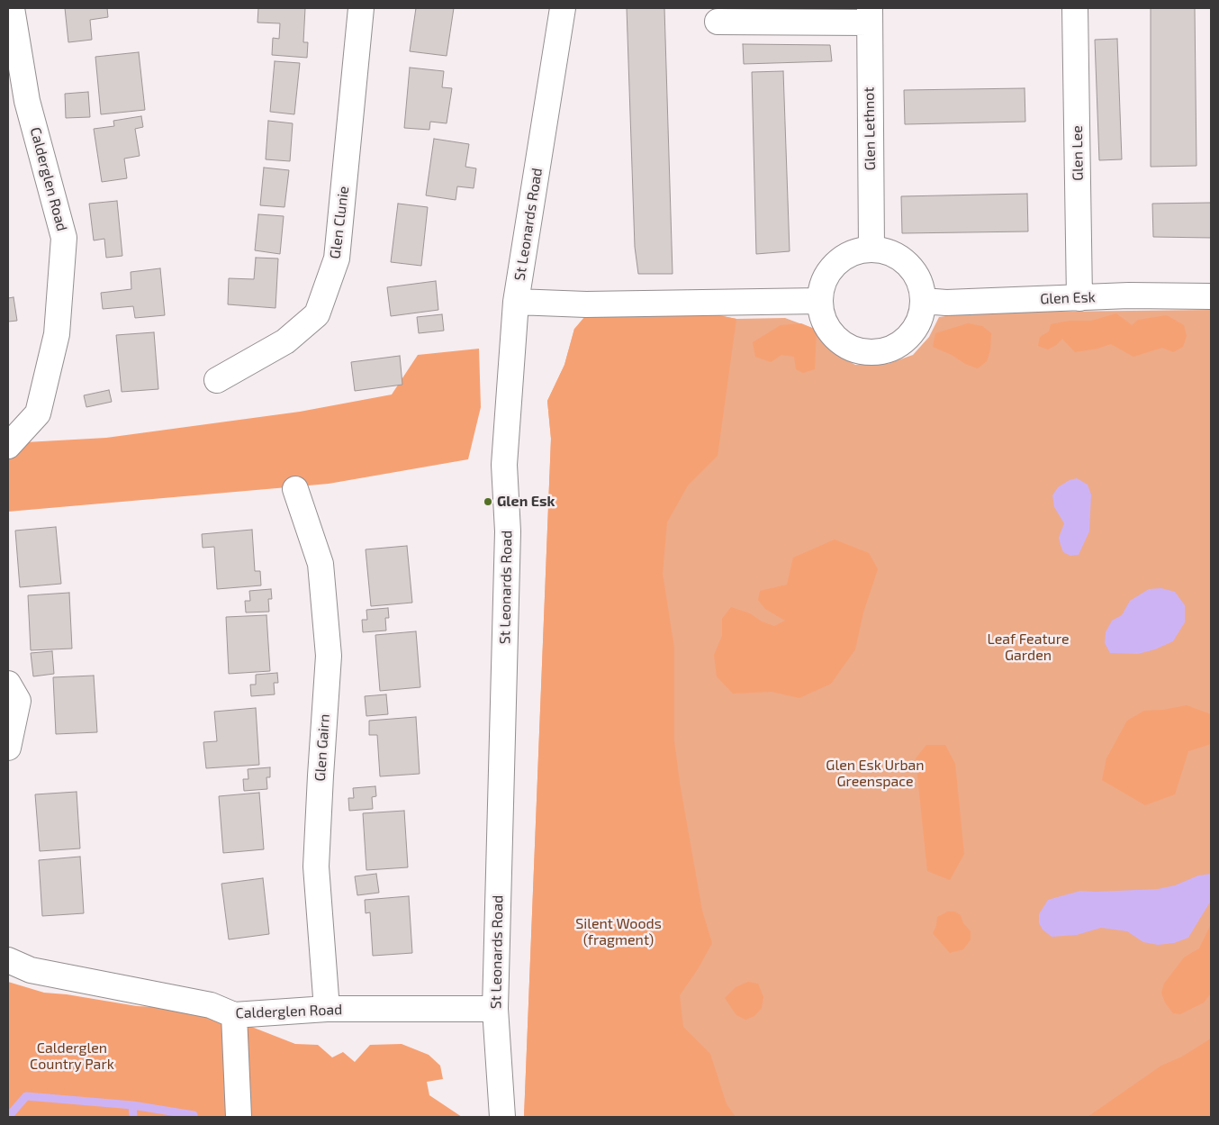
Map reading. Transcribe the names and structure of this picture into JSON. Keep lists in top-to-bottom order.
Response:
{
  "streets": {
    "street": [
      "Glen Lethnot",
      "Glen Lee",
      "Calderglen Road",
      "Glen Clunie",
      "St Leonards Road",
      "Glen Esk",
      "Glen Gairn"
    ]
  },
  "crossings": [
    ["Glen Lethnot", "Glen Esk"],
    ["Glen Lee", "Glen Esk"],
    ["Calderglen Road", "St Leonards Road"],
    ["Calderglen Road", "Glen Gairn"]
  ],
  "parks": [
    "Leaf Feature Garden",
    "Glen Esk Urban Greenspace",
    "Silent Woods (fragment)",
    "Calderglen Country Park"
  ],
  "places": ["Glen Esk"]
}
